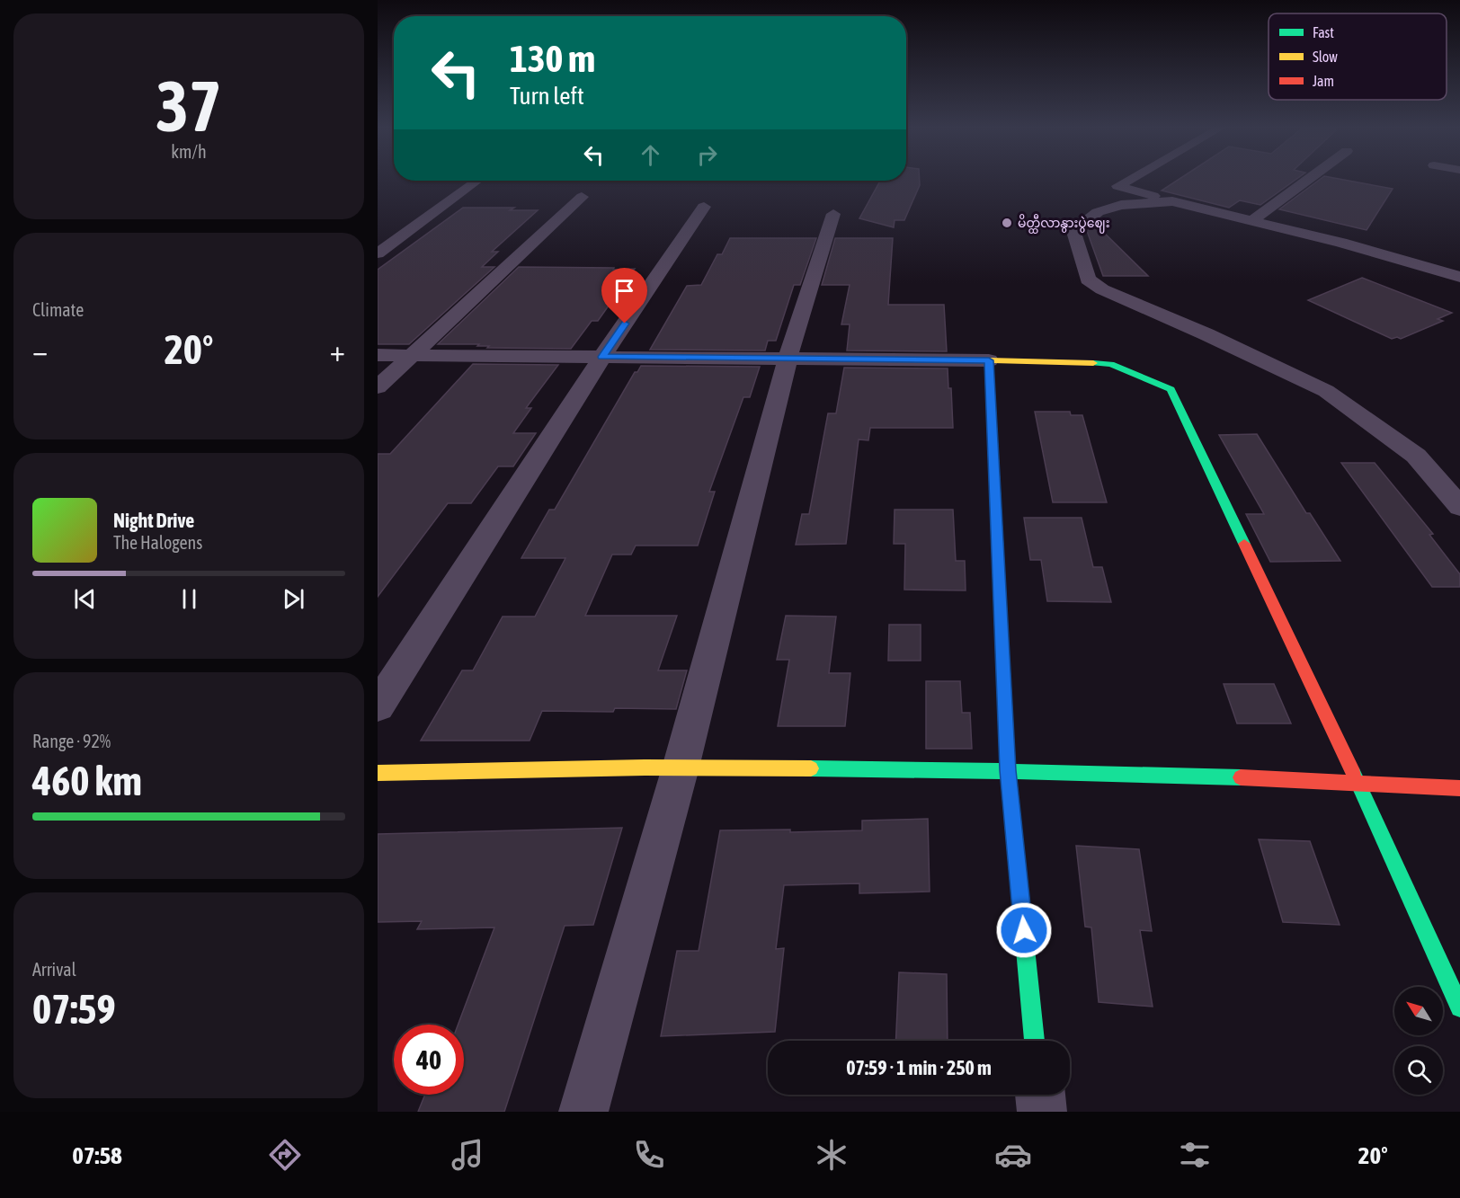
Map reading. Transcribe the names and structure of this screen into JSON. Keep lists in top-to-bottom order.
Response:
{
  "places": ["မိတ္ထီလာနွားပွဲဈေး"],
  "legend": ["Fast", "Slow", "Jam"],
  "north": "top left",
  "page": {
    "tile": [
      ["37", "km/h"],
      "Climate",
      ["Range · 92%", "460 km"],
      ["Arrival", "07:59"]
    ],
    "turn": ["130 m", "Turn left"],
    "heat": ["−", "20°", "+"],
    "song": ["Night Drive", "The Halogens"],
    "limit": "40",
    "trip": "07:59 · 1 min · 250 m",
    "tabs": ["07:58", "20°"]
  }
}
